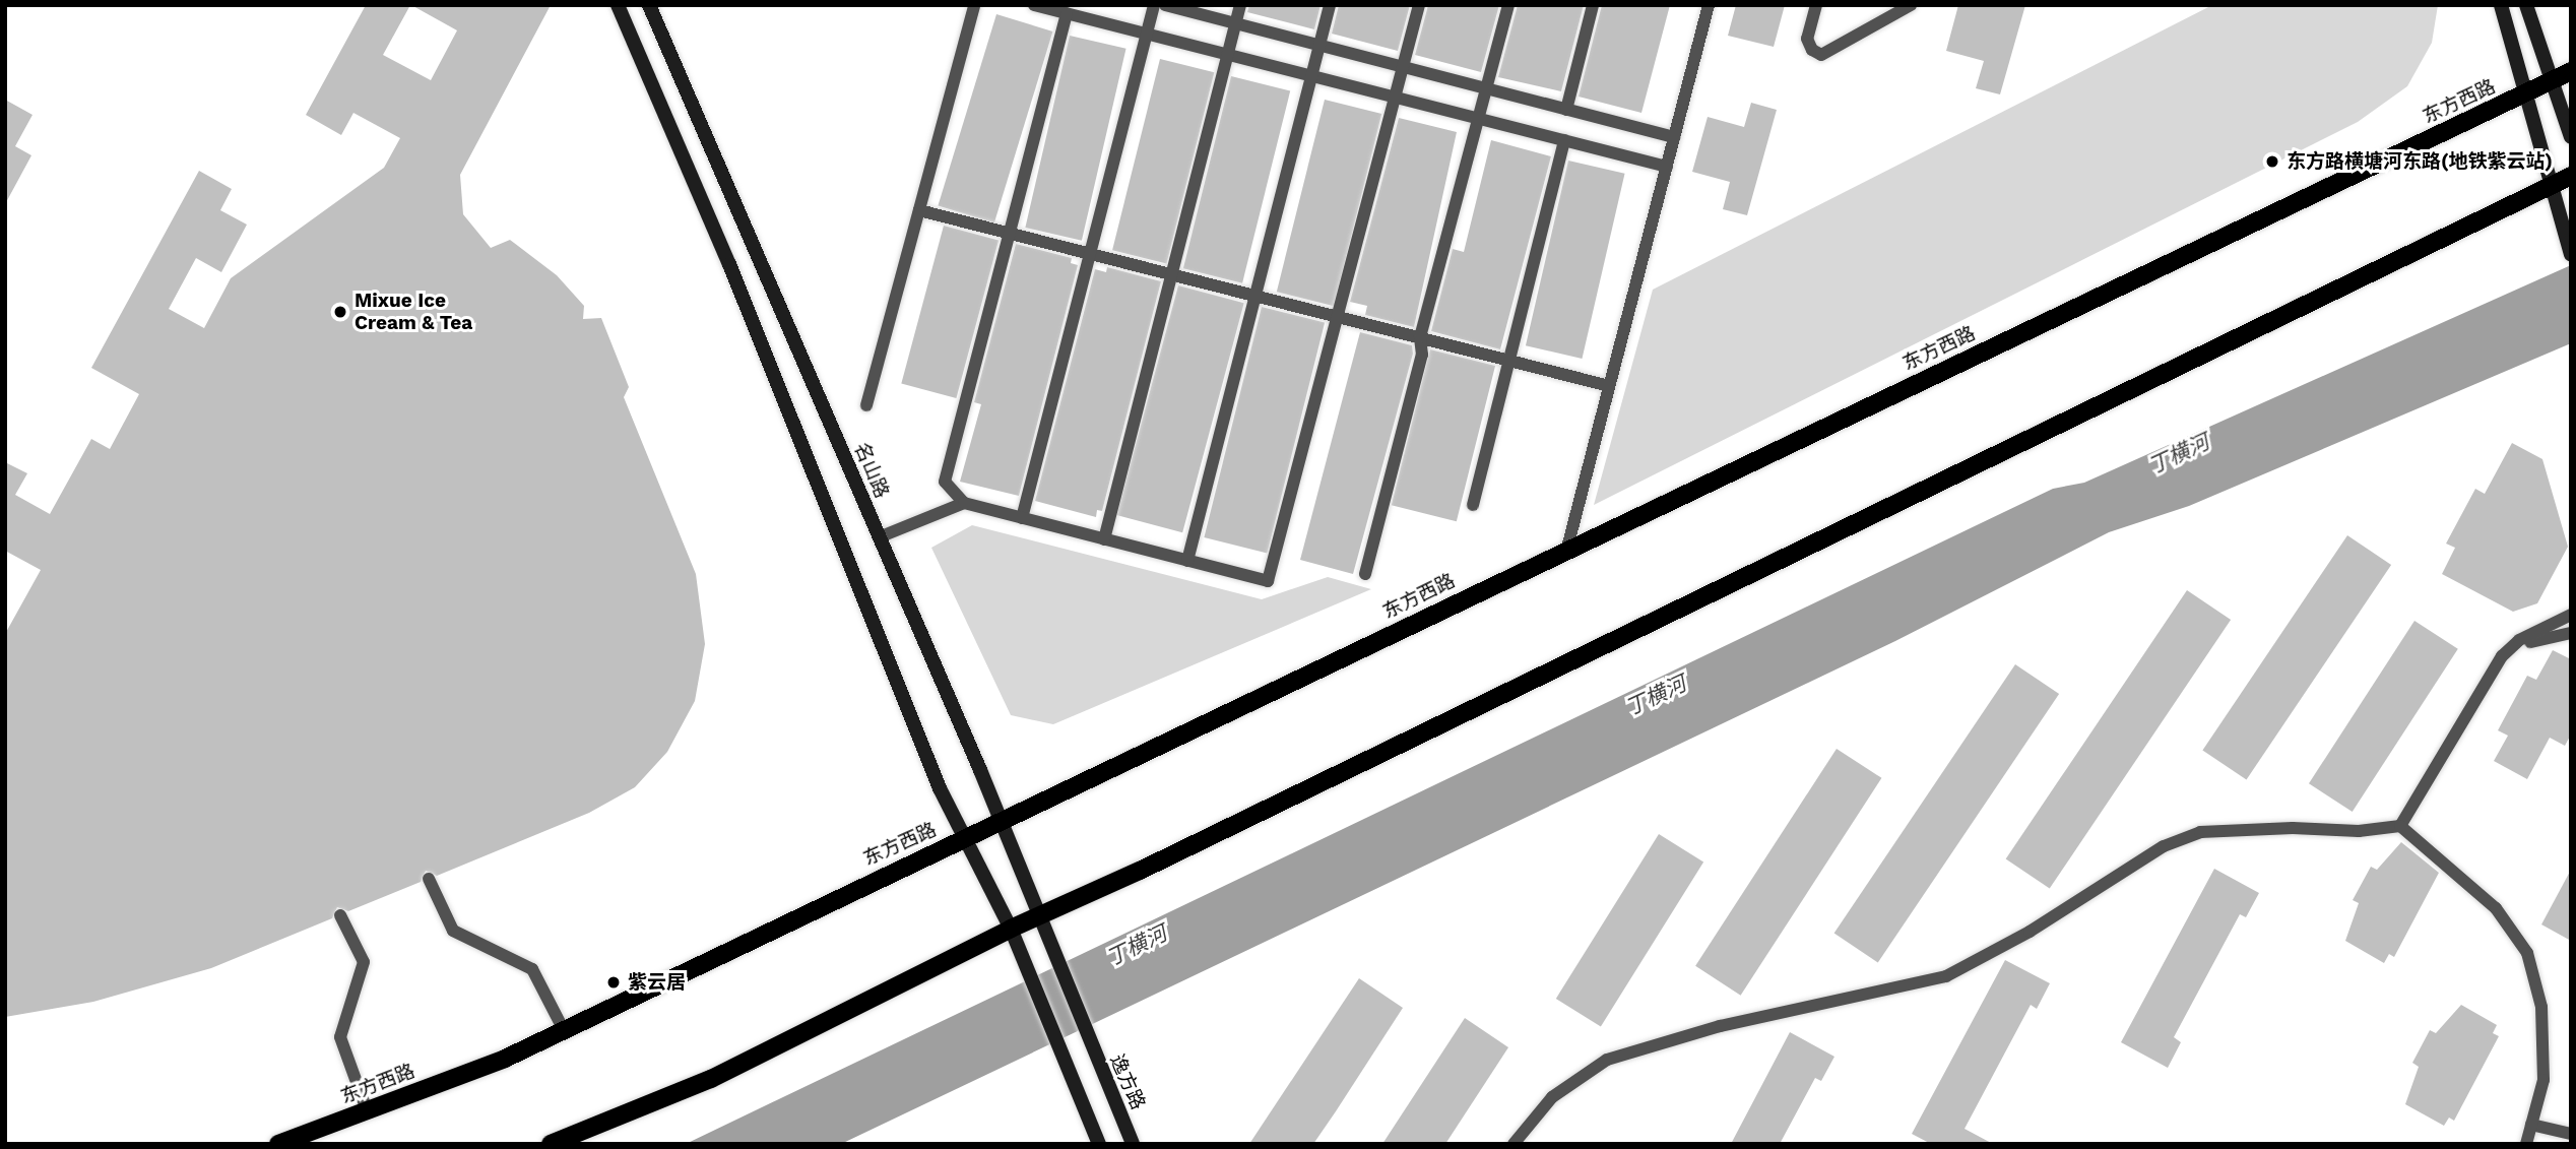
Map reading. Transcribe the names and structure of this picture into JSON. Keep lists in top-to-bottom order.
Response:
{
  "streets": {
    "main road": ["东方西路"],
    "street": ["名山路", "逸方路"]
  },
  "crossings": [
    ["东方西路", "名山路"],
    ["名山路", "逸方路"]
  ],
  "water": ["丁横河"],
  "places": ["东方路横塘河东路(地铁紫云站)", "Mixue Ice Cream & Tea", "紫云居"]
}
